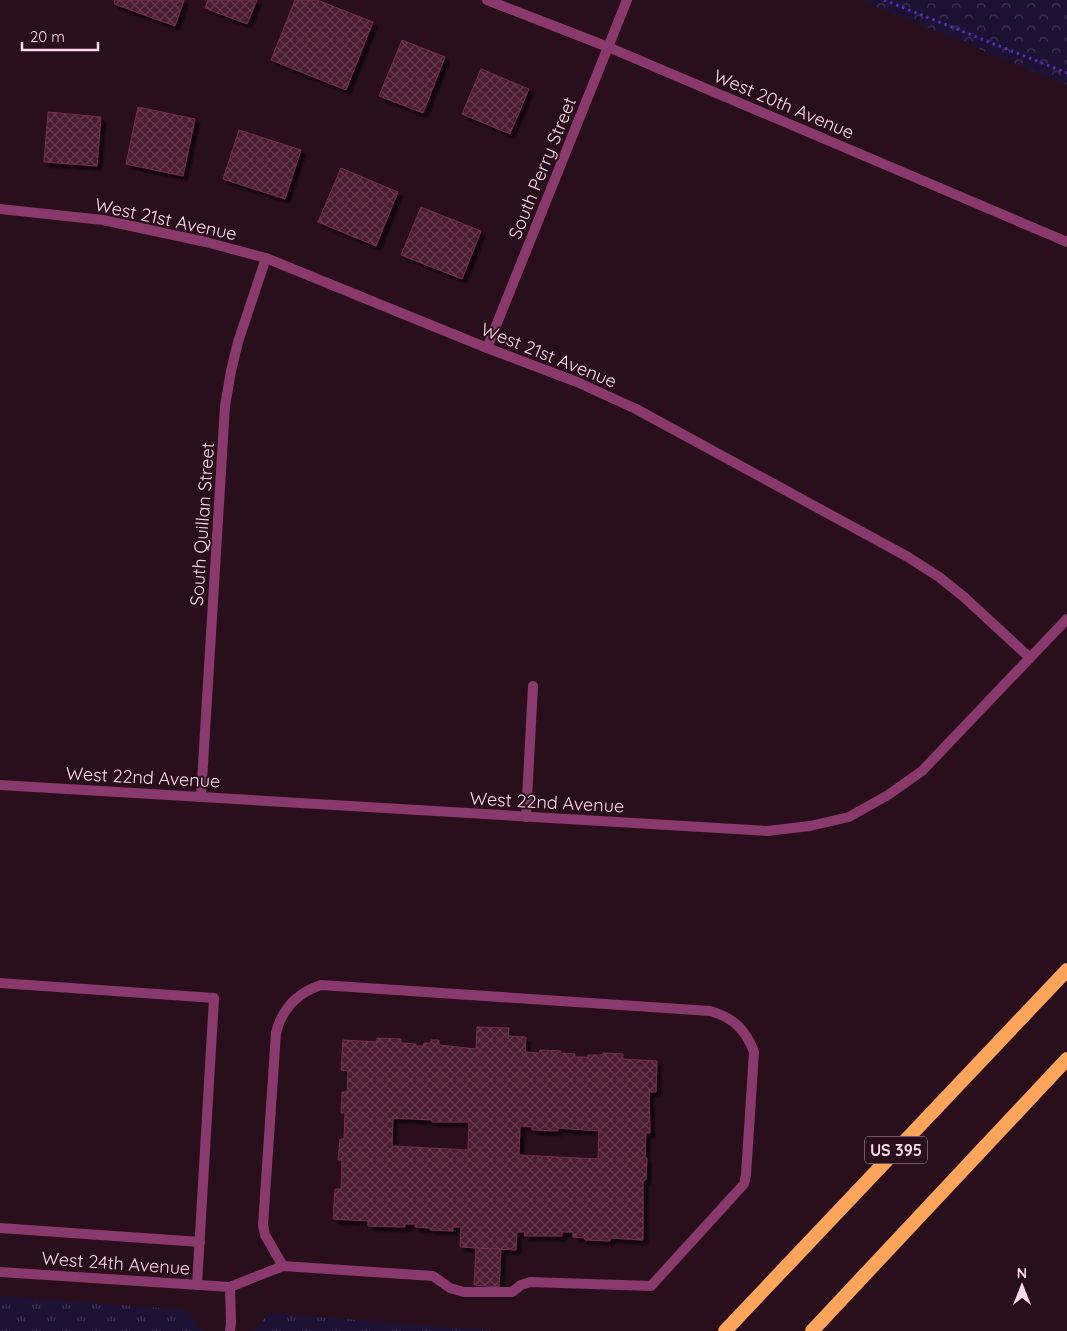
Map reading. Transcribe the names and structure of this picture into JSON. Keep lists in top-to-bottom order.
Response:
{
  "streets": {
    "highway": ["US 395"],
    "street": [
      "West 20th Avenue",
      "South Perry Street",
      "West 21st Avenue",
      "South Quillan Street",
      "West 22nd Avenue",
      "West 24th Avenue"
    ]
  },
  "crossings": [
    ["West 20th Avenue", "South Perry Street"],
    ["South Perry Street", "West 21st Avenue"],
    ["West 21st Avenue", "South Quillan Street"],
    ["West 21st Avenue", "West 22nd Avenue"],
    ["South Quillan Street", "West 22nd Avenue"]
  ],
  "scale_bar": "20 m",
  "north": "top"
}
